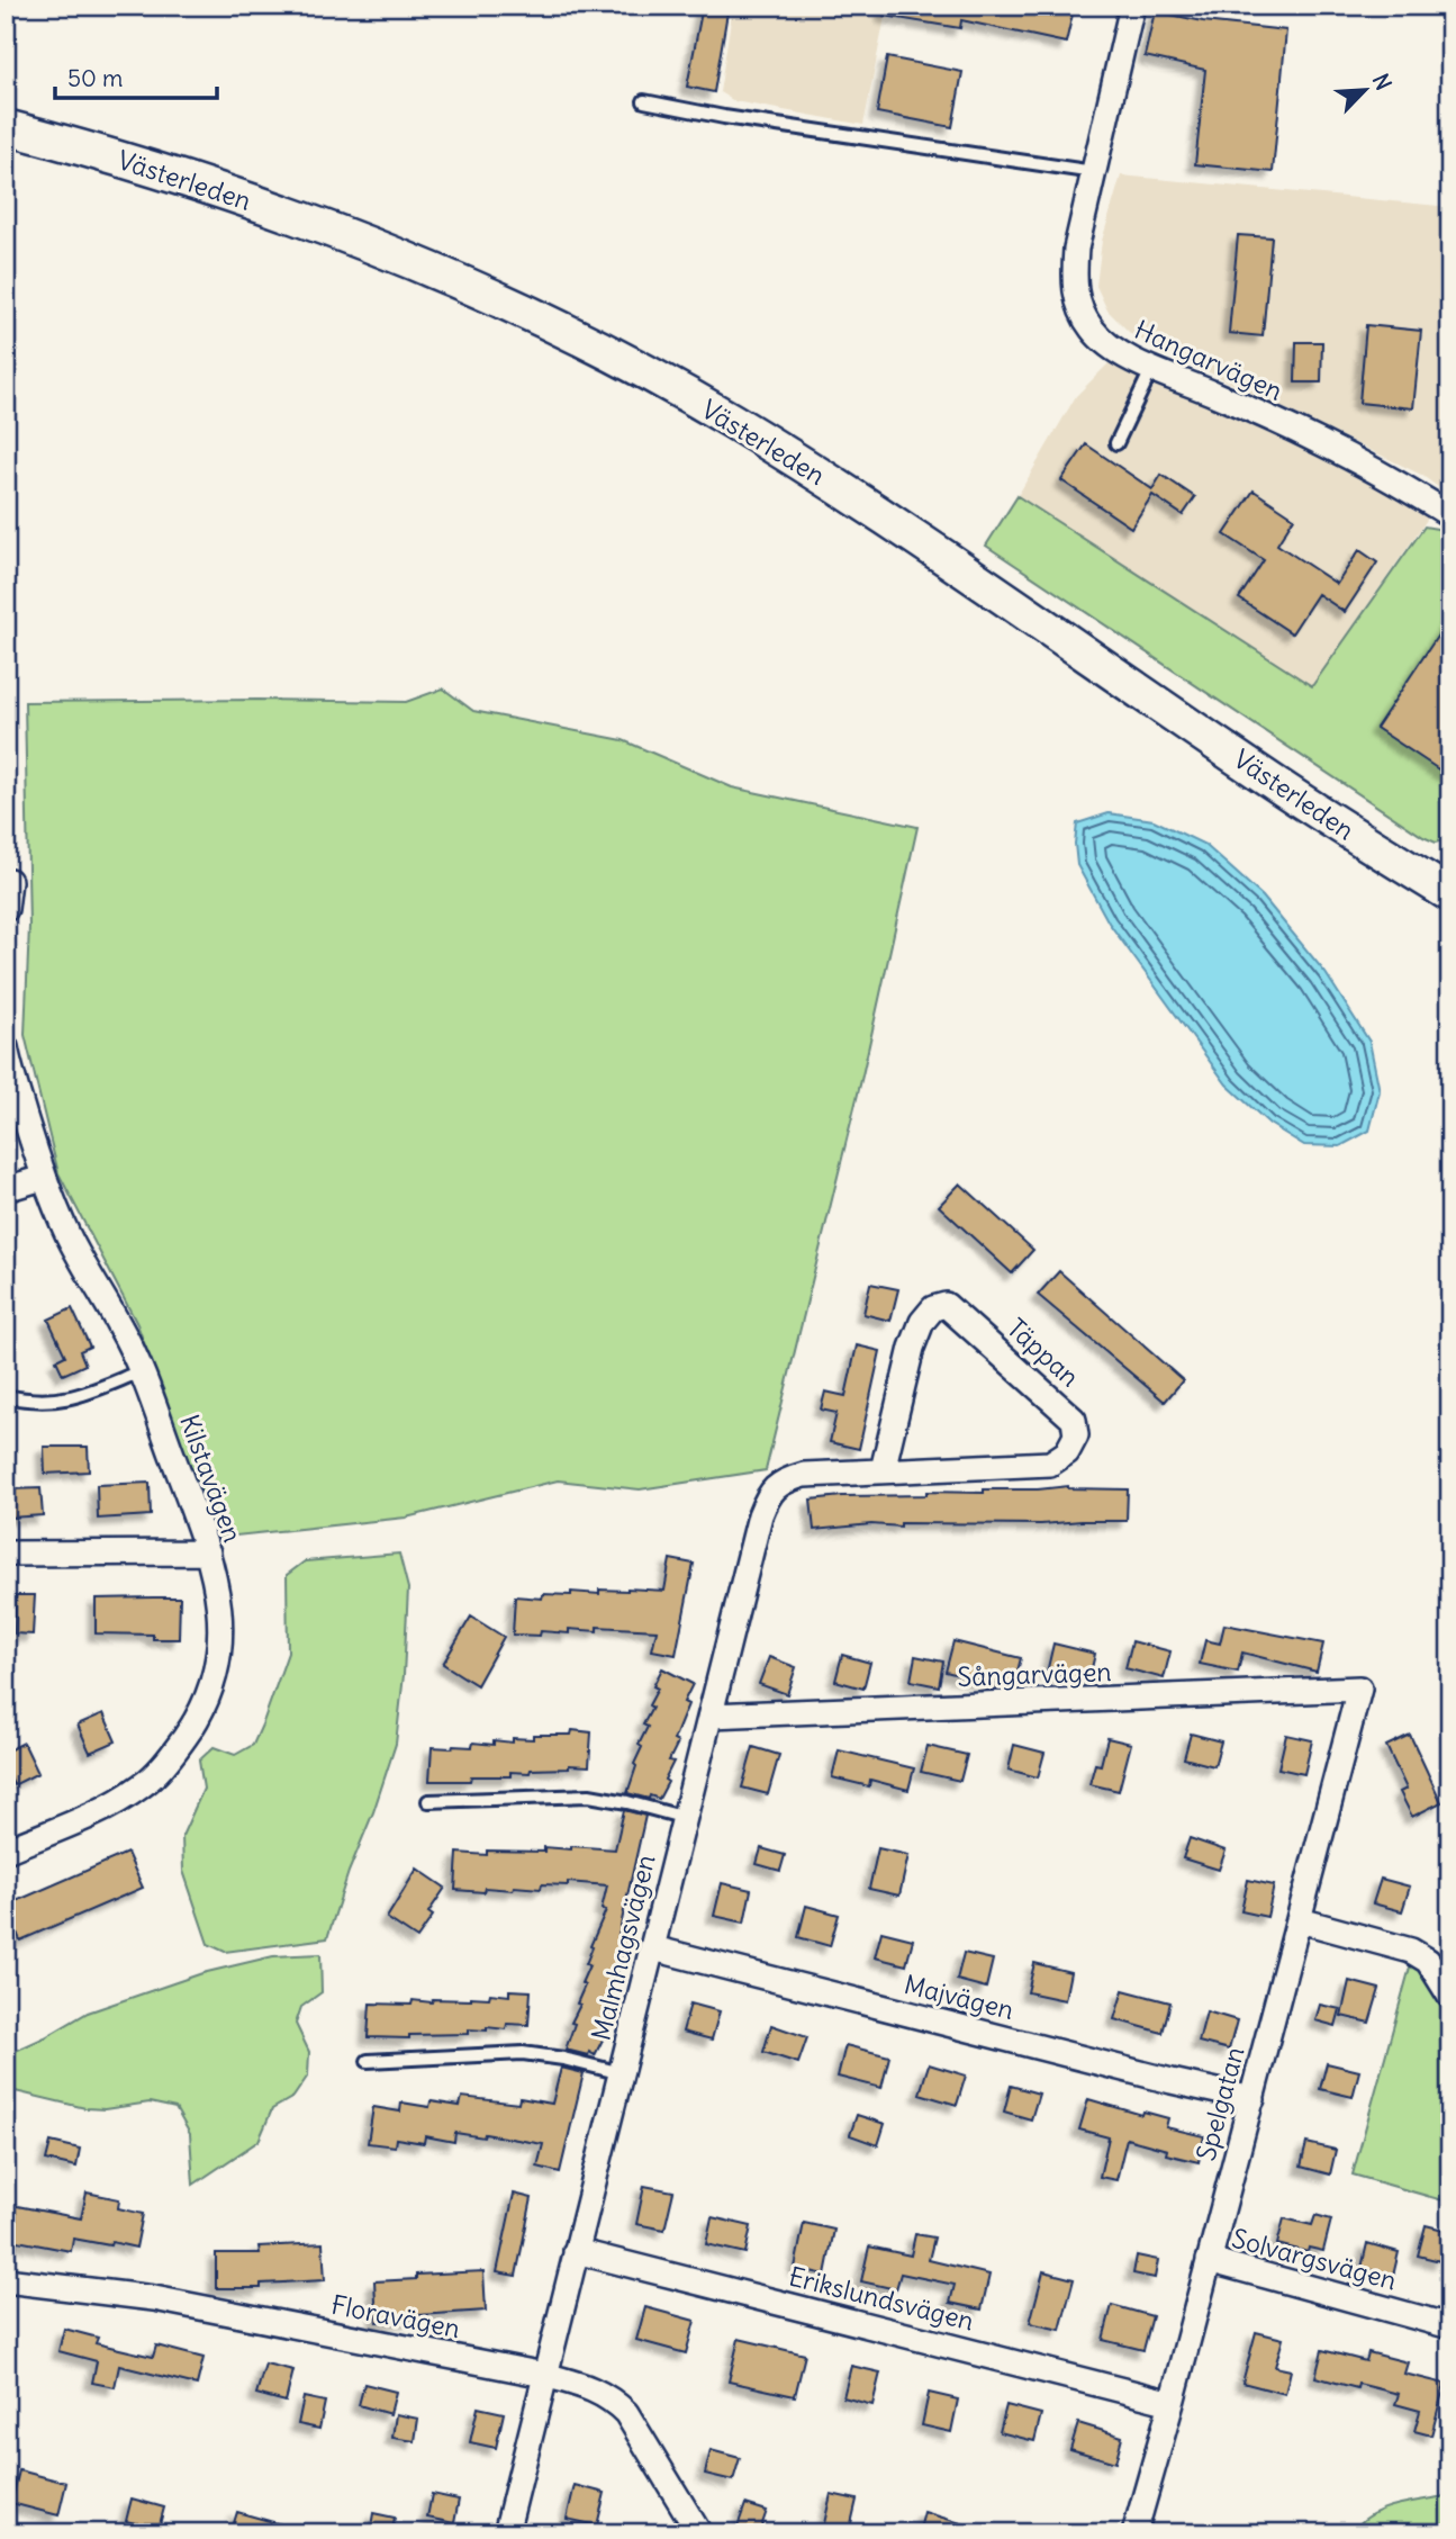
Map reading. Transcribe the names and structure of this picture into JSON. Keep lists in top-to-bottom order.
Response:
{
  "streets": {
    "street": [
      "Västerleden",
      "Hangarvägen",
      "Täppan",
      "Kilstavägen",
      "Sångarvägen",
      "Malmhagsvägen",
      "Majvägen",
      "Spelgatan",
      "Solvargsvägen",
      "Erikslundsvägen",
      "Floravägen"
    ]
  },
  "crossings": [
    ["Täppan", "Malmhagsvägen"],
    ["Sångarvägen", "Malmhagsvägen"],
    ["Sångarvägen", "Spelgatan"],
    ["Malmhagsvägen", "Majvägen"],
    ["Malmhagsvägen", "Erikslundsvägen"],
    ["Malmhagsvägen", "Floravägen"],
    ["Majvägen", "Spelgatan"],
    ["Spelgatan", "Solvargsvägen"],
    ["Spelgatan", "Erikslundsvägen"]
  ],
  "scale_bar": "50 m",
  "north": "top right"
}
